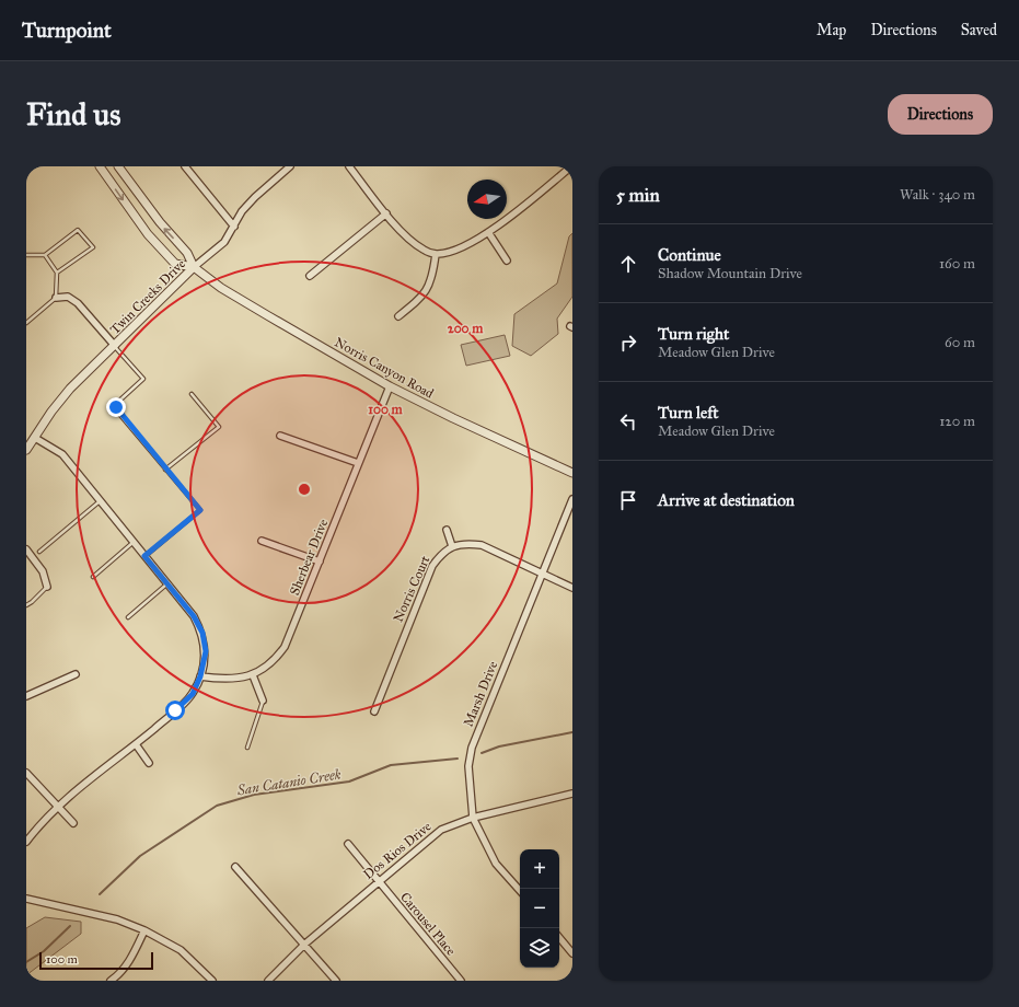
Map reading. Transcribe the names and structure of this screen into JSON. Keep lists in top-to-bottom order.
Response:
{
  "streets": {
    "street": [
      "Twin Creeks Drive",
      "Norris Canyon Road",
      "Sherbear Drive",
      "Norris Court",
      "Marsh Drive",
      "Dos Rios Drive",
      "Carousel Place"
    ]
  },
  "crossings": [
    ["Twin Creeks Drive", "Norris Canyon Road"],
    ["Norris Canyon Road", "Sherbear Drive"],
    ["Marsh Drive", "Dos Rios Drive"],
    ["Dos Rios Drive", "Carousel Place"]
  ],
  "water": ["San Catanio Creek"],
  "scale_bar": "100 m",
  "north": "left",
  "page": {
    "header": "Turnpoint",
    "nav": ["Map", "Directions", "Saved"],
    "buttons": "Directions",
    "title": "Find us",
    "heading": ["5 min", "Walk · 340 m"],
    "list": [
      ["Continue", "Shadow Mountain Drive", "160 m"],
      ["Turn right", "Meadow Glen Drive", "60 m"],
      ["Turn left", "Meadow Glen Drive", "120 m"],
      "Arrive at destination"
    ],
    "map_buttons": ["+", "−"],
    "scale": "100 m"
  },
  "rings": ["200 m", "100 m"]
}
